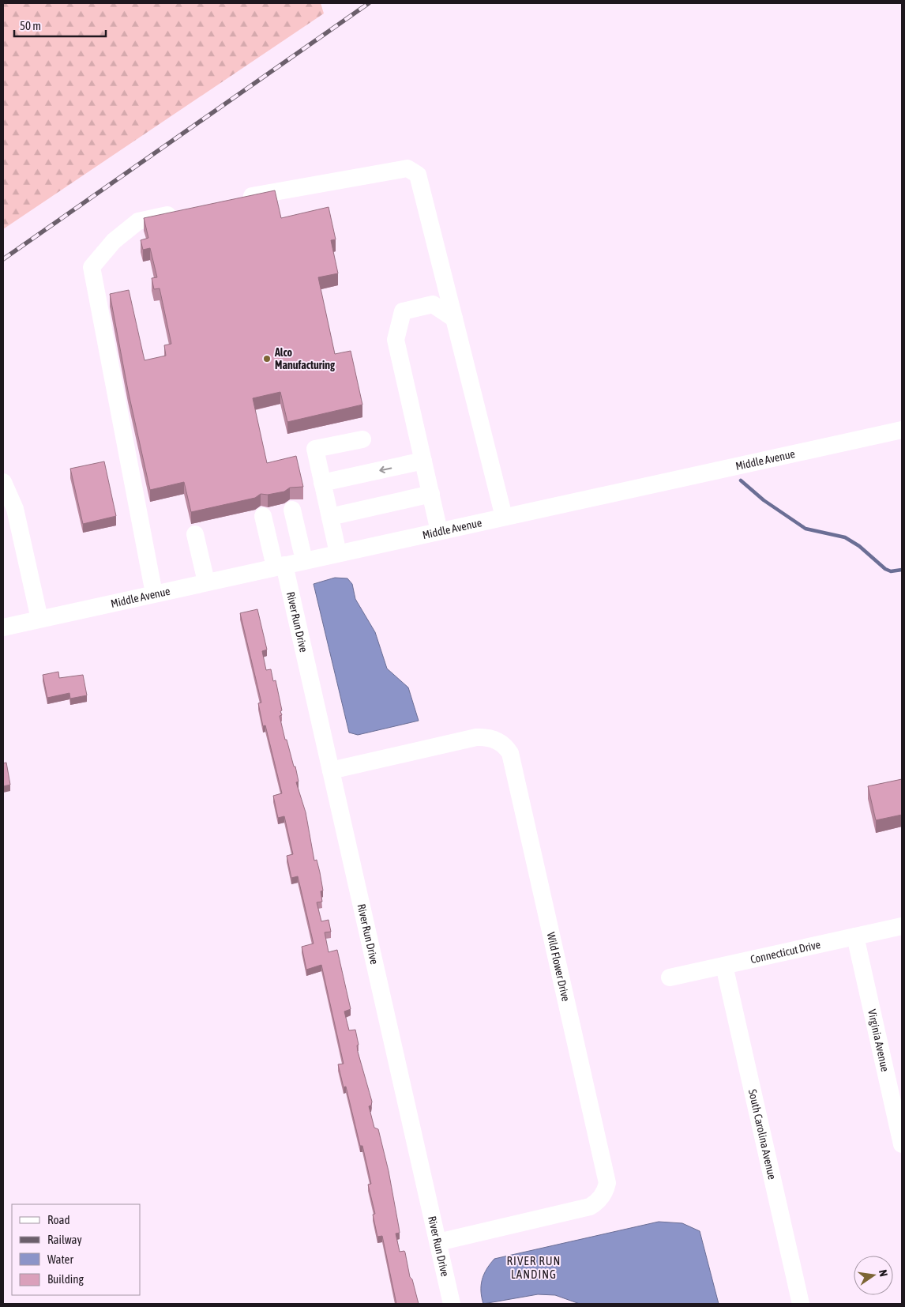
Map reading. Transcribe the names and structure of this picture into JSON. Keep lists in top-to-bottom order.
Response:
{
  "streets": {
    "street": [
      "Middle Avenue",
      "River Run Drive",
      "Connecticut Drive",
      "Wild Flower Drive",
      "Virginia Avenue",
      "South Carolina Avenue"
    ]
  },
  "crossings": [
    ["Middle Avenue", "River Run Drive"],
    ["River Run Drive", "Wild Flower Drive"],
    ["Connecticut Drive", "Virginia Avenue"],
    ["Connecticut Drive", "South Carolina Avenue"]
  ],
  "districts": ["RIVER RUN LANDING"],
  "places": ["Alco Manufacturing"],
  "legend": [
    "Road",
    "Railway",
    "Water",
    "Building"
  ],
  "scale_bar": "50 m",
  "north": "right"
}
